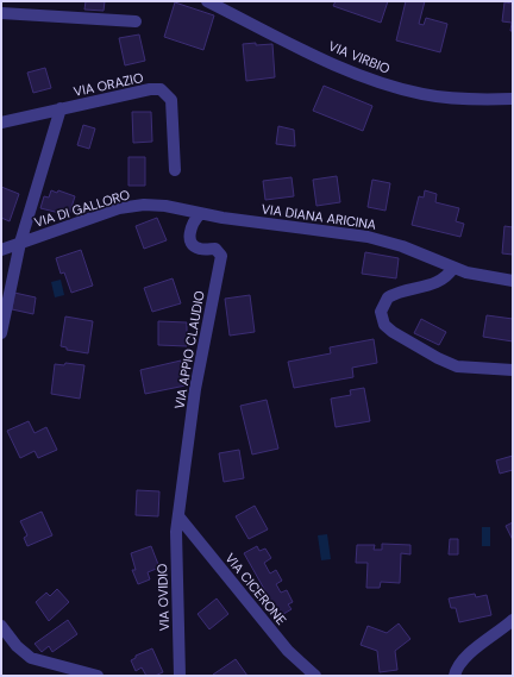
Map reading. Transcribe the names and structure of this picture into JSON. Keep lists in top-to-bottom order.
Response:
{
  "streets": {
    "street": [
      "VIA VIRBIO",
      "VIA ORAZIO",
      "VIA DI GALLORO",
      "VIA DIANA ARICINA",
      "VIA APPIO CLAUDIO",
      "VIA CICERONE",
      "VIA OVIDIO"
    ]
  },
  "crossings": [
    ["VIA ORAZIO", "VIA DI GALLORO"],
    ["VIA DI GALLORO", "VIA DIANA ARICINA"],
    ["VIA DI GALLORO", "VIA APPIO CLAUDIO"],
    ["VIA DIANA ARICINA", "VIA APPIO CLAUDIO"],
    ["VIA APPIO CLAUDIO", "VIA CICERONE"],
    ["VIA APPIO CLAUDIO", "VIA OVIDIO"],
    ["VIA CICERONE", "VIA OVIDIO"]
  ]
}
